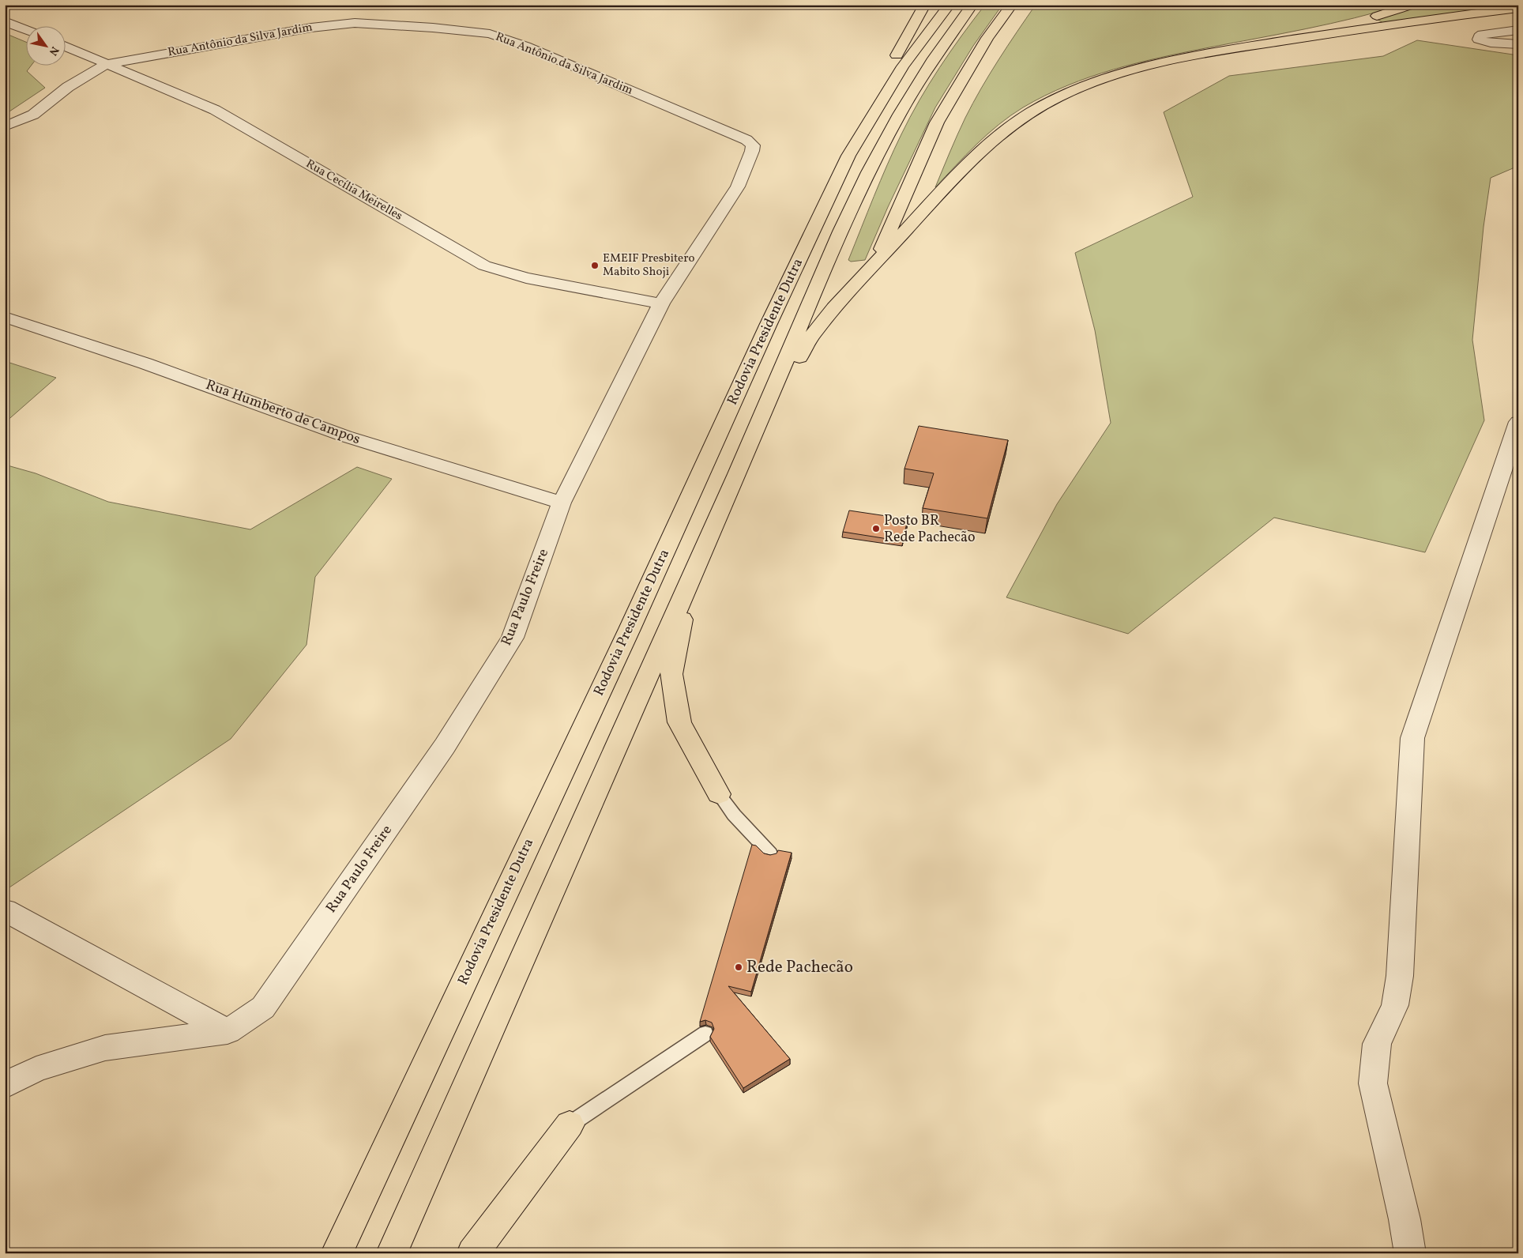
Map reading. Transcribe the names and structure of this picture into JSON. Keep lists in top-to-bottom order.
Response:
{
  "streets": {
    "highway": ["Rodovia Presidente Dutra"],
    "street": [
      "Rua Antônio da Silva Jardim",
      "Rua Cecília Meirelles",
      "Rua Humberto de Campos",
      "Rua Paulo Freire"
    ]
  },
  "crossings": [
    ["Rua Antônio da Silva Jardim", "Rua Cecília Meirelles"],
    ["Rua Antônio da Silva Jardim", "Rua Paulo Freire"],
    ["Rua Cecília Meirelles", "Rua Paulo Freire"],
    ["Rua Humberto de Campos", "Rua Paulo Freire"]
  ],
  "places": ["EMEIF Presbitero Mabito Shoji", "Posto BR Rede Pachecão", "Rede Pachecão"],
  "north": "bottom right"
}
